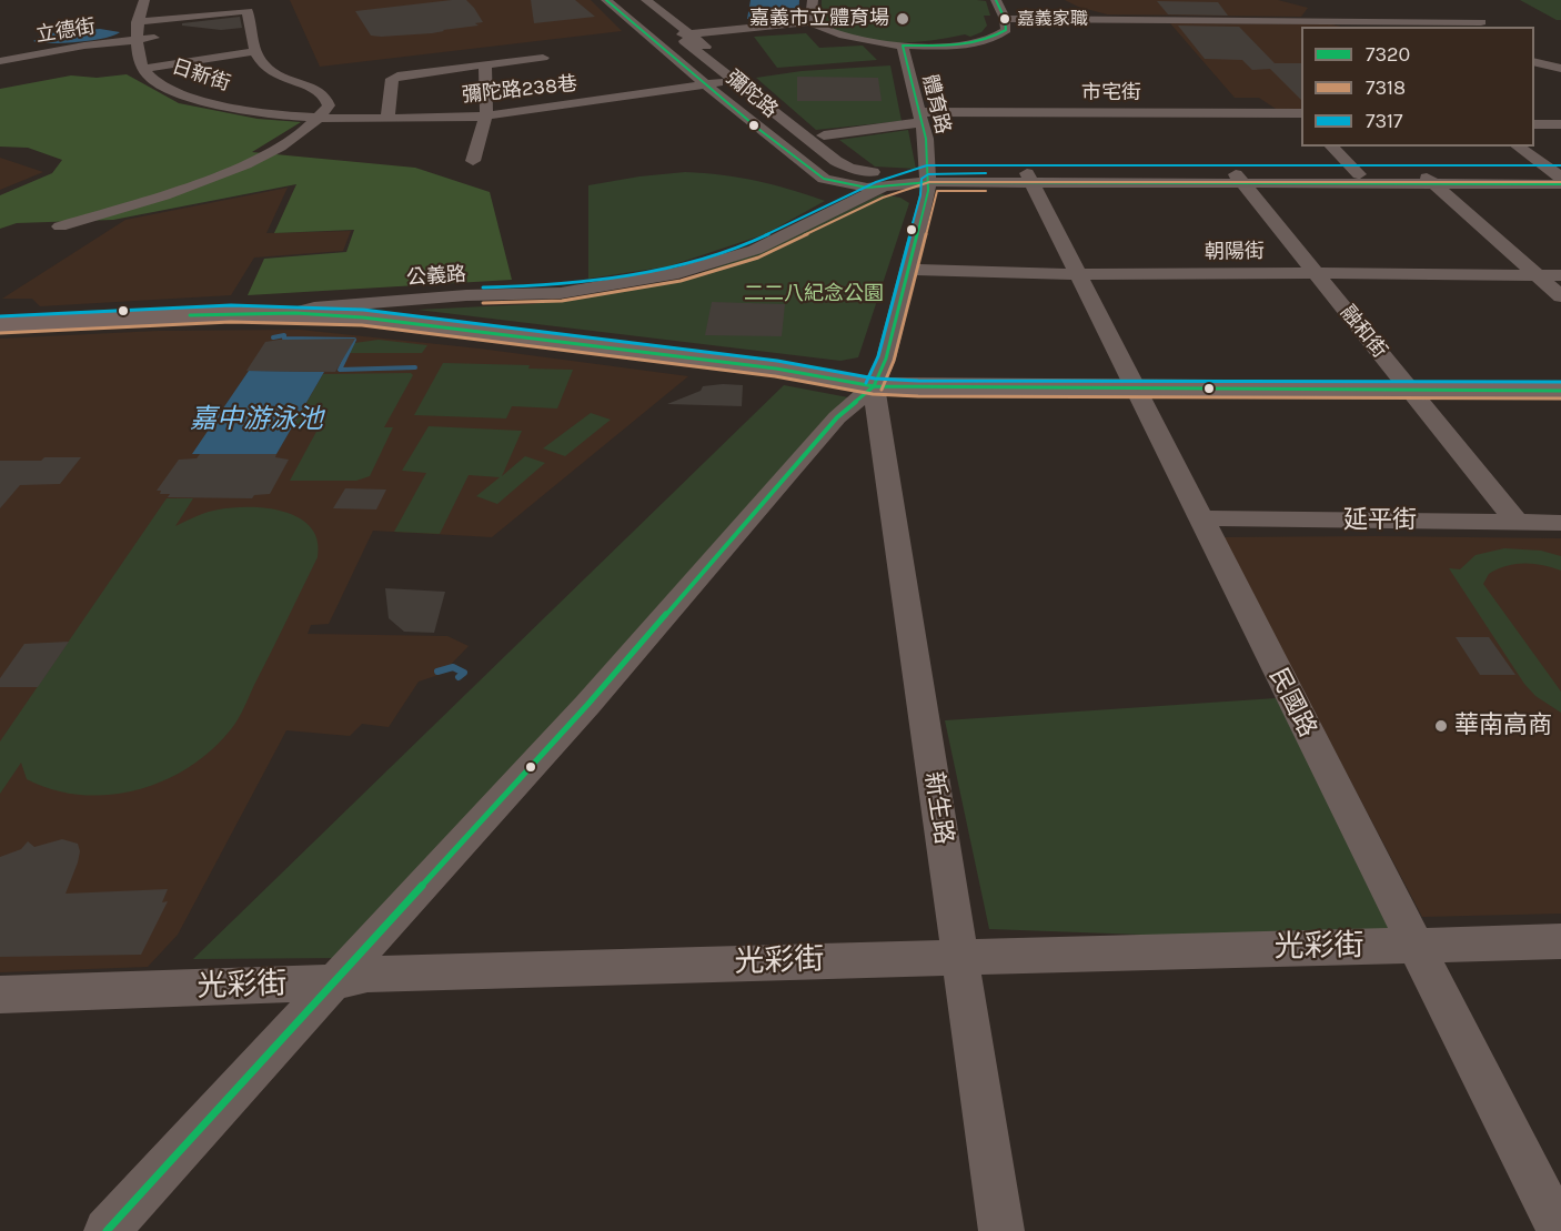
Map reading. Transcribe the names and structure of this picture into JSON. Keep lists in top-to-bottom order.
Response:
{
  "streets": {
    "street": [
      "立德街",
      "日新街",
      "彌陀路238巷",
      "市宅街",
      "彌陀路",
      "體育路",
      "朝陽街",
      "公義路",
      "融和街",
      "延平街",
      "民國路",
      "新生路",
      "光彩街"
    ]
  },
  "crossings": [
    ["立德街", "日新街"],
    ["日新街", "彌陀路238巷"],
    ["彌陀路238巷", "彌陀路"],
    ["市宅街", "彌陀路"],
    ["市宅街", "體育路"],
    ["彌陀路", "公義路"],
    ["體育路", "公義路"],
    ["朝陽街", "融和街"],
    ["朝陽街", "民國路"],
    ["公義路", "融和街"],
    ["公義路", "民國路"],
    ["融和街", "延平街"],
    ["延平街", "民國路"],
    ["民國路", "光彩街"],
    ["新生路", "光彩街"]
  ],
  "water": ["嘉中游泳池"],
  "parks": ["二二八紀念公園"],
  "places": ["嘉義市立體育場", "嘉義家職", "華南高商"],
  "lines": ["transit line 7320", "transit line 7317", "transit line 7318"],
  "legend": ["7320", "7318", "7317"]
}
